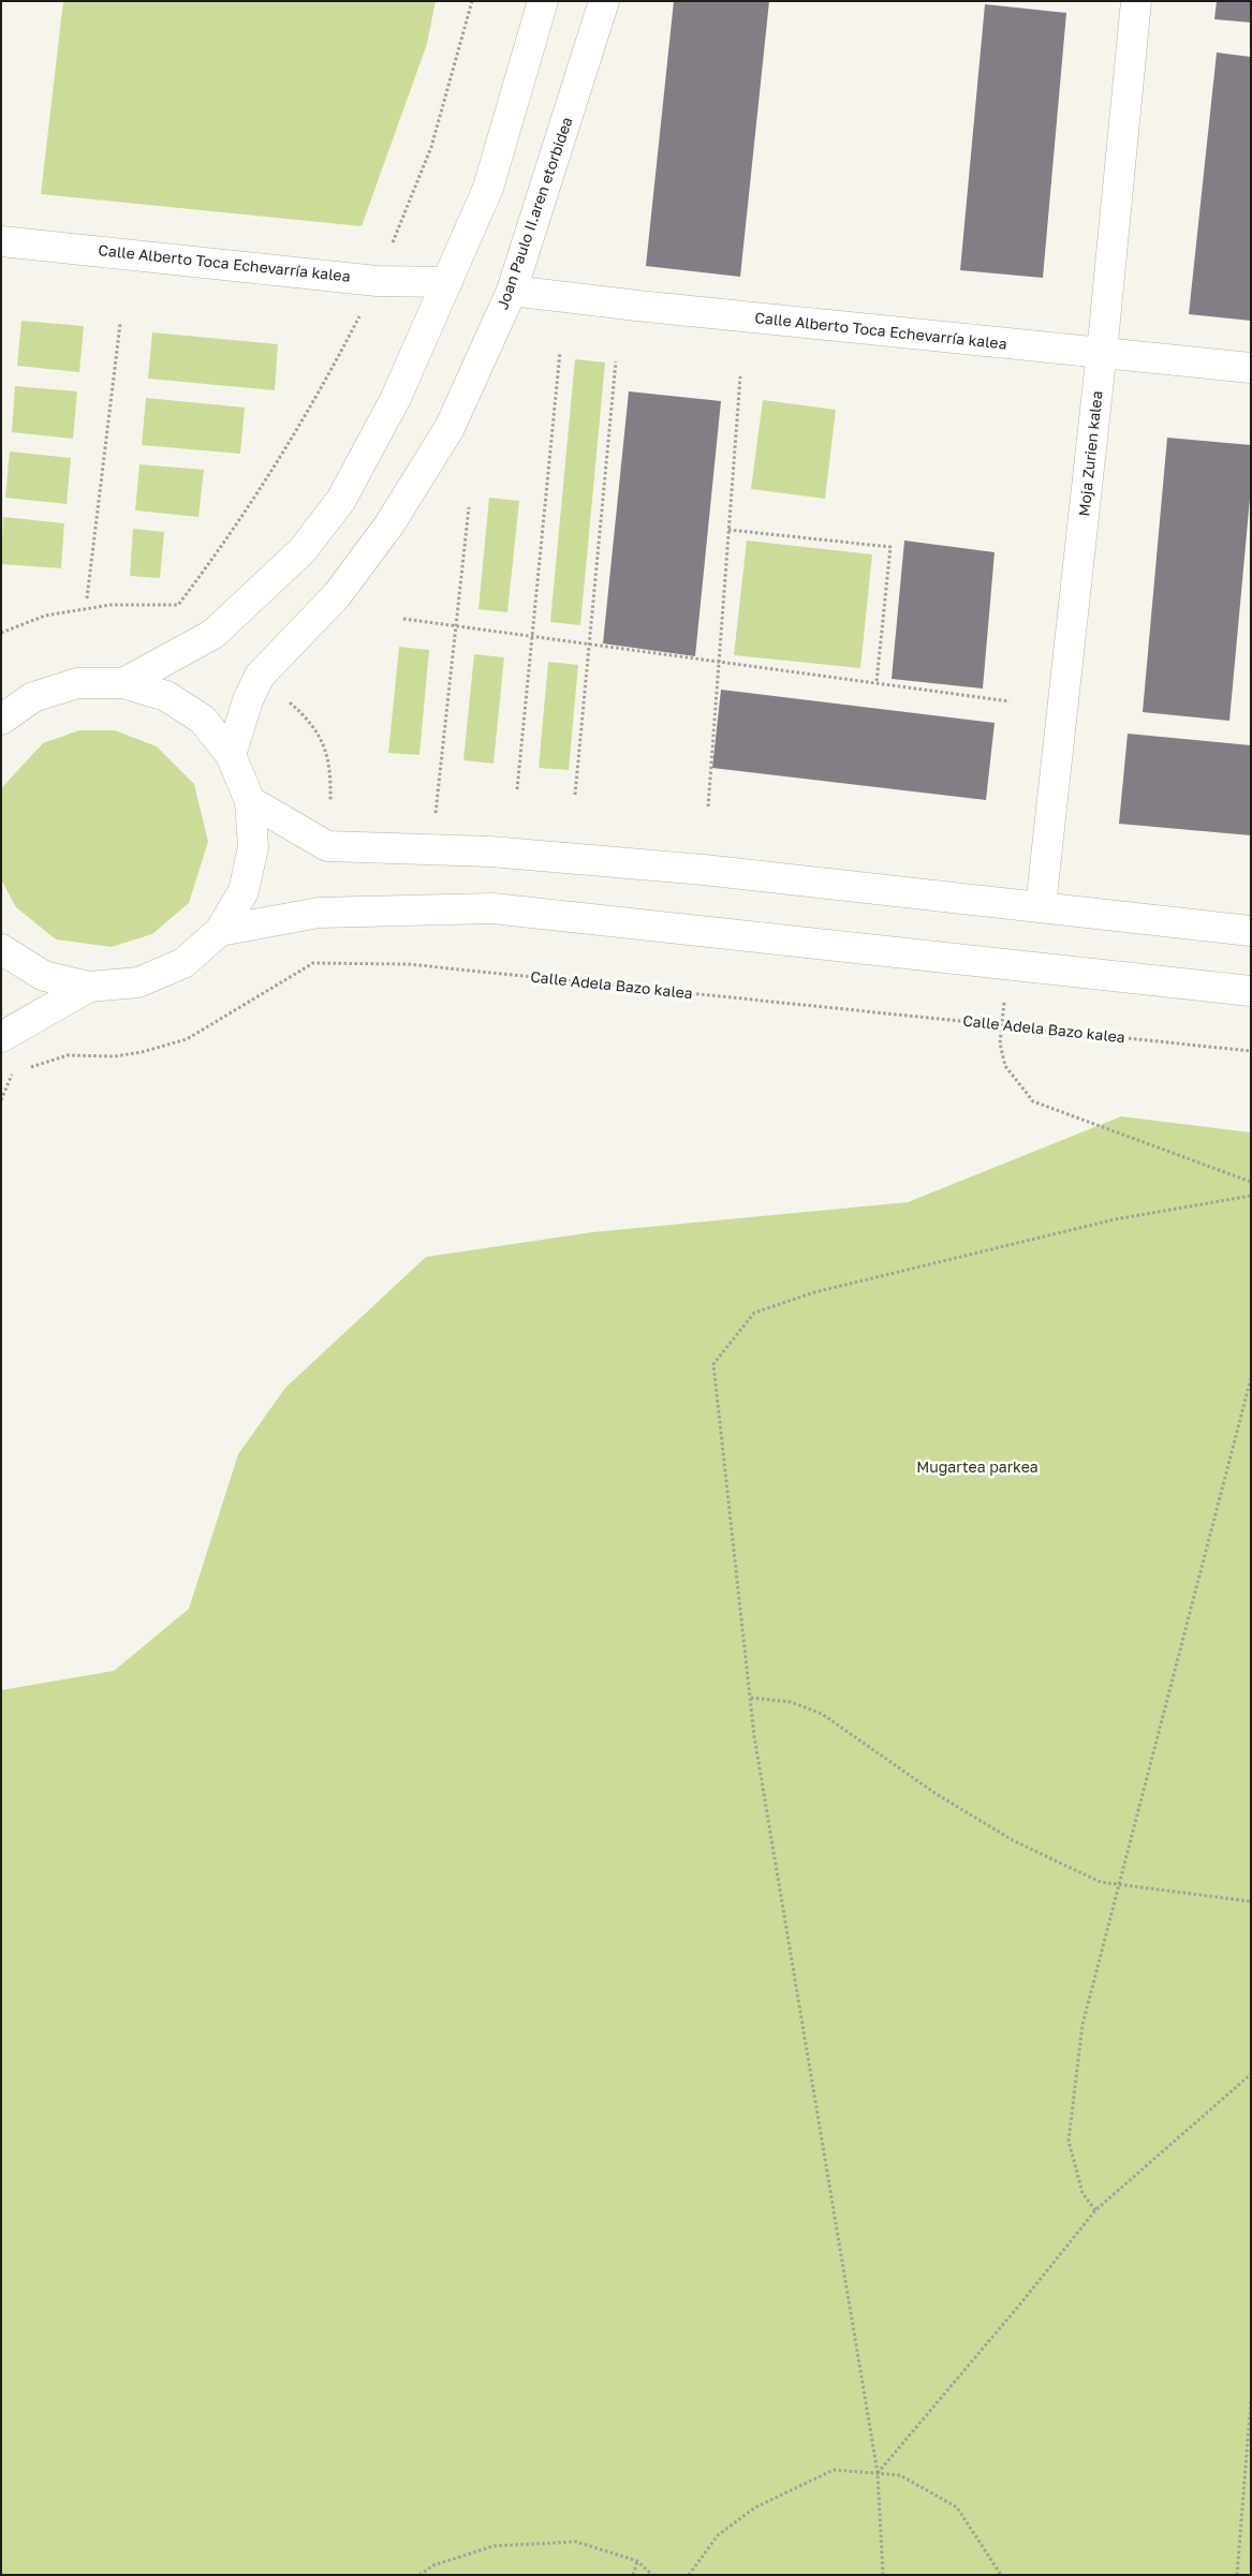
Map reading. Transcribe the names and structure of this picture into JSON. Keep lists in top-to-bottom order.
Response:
{
  "streets": {
    "street": ["Joan Paulo II.aren etorbidea", "Calle Alberto Toca Echevarría kalea", "Moja Zurien kalea"],
    "path": ["Calle Adela Bazo kalea"]
  },
  "crossings": [
    ["Joan Paulo II.aren etorbidea", "Calle Alberto Toca Echevarría kalea"],
    ["Calle Alberto Toca Echevarría kalea", "Moja Zurien kalea"]
  ],
  "parks": ["Mugartea parkea"]
}
